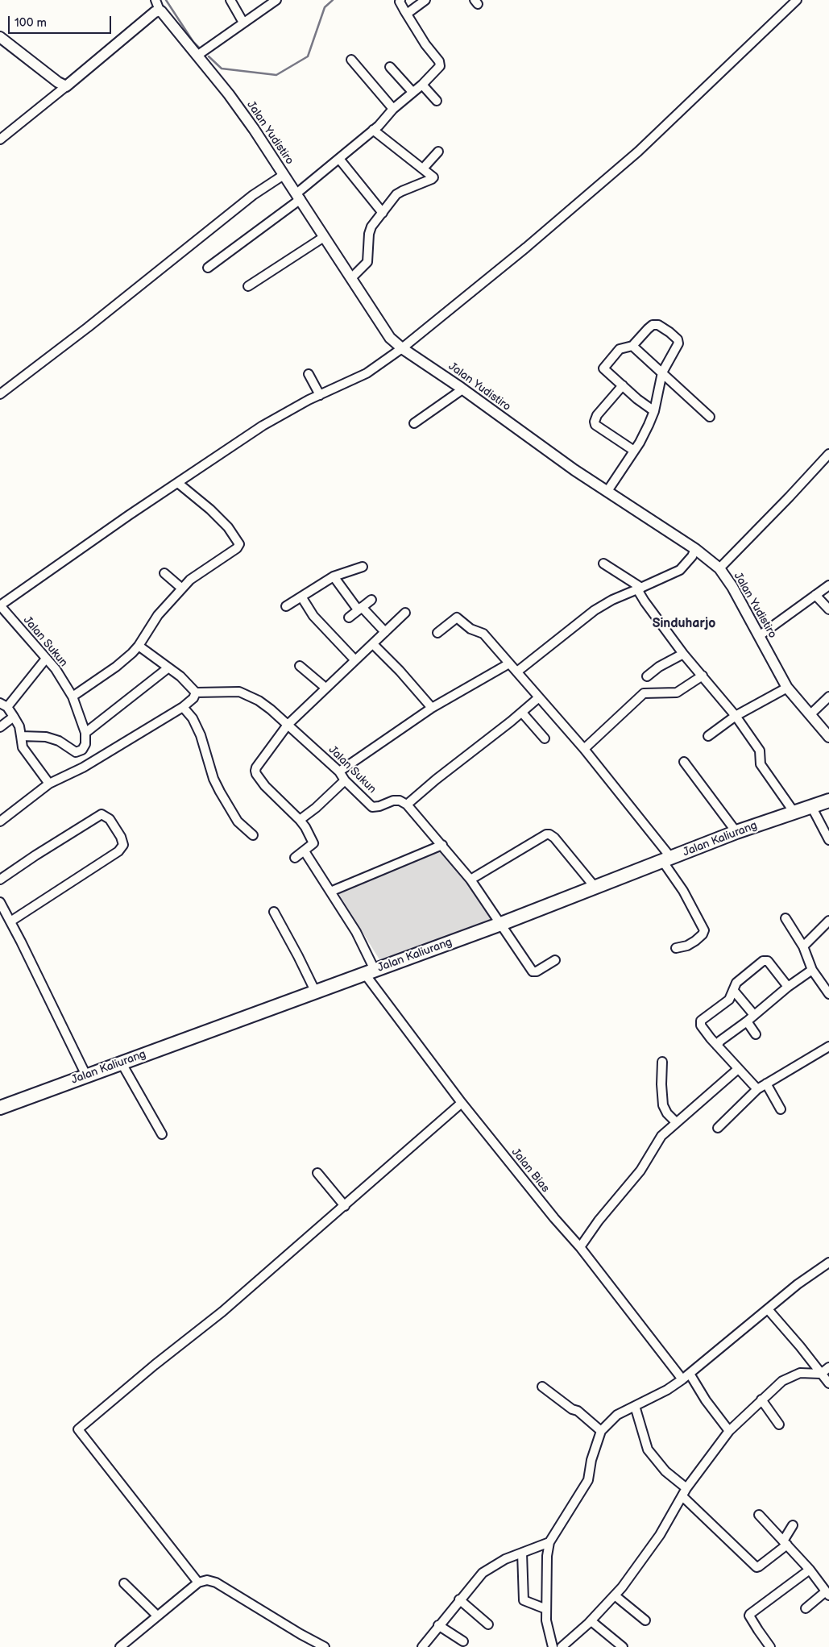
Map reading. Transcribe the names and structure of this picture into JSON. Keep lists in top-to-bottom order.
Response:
{
  "streets": {
    "main road": ["Jalan Kaliurang"],
    "street": ["Jalan Yudistiro", "Jalan Sukun", "Jalan Bias"]
  },
  "crossings": [
    ["Jalan Kaliurang", "Jalan Bias"]
  ],
  "districts": ["Sinduharjo"],
  "scale_bar": "100 m"
}
